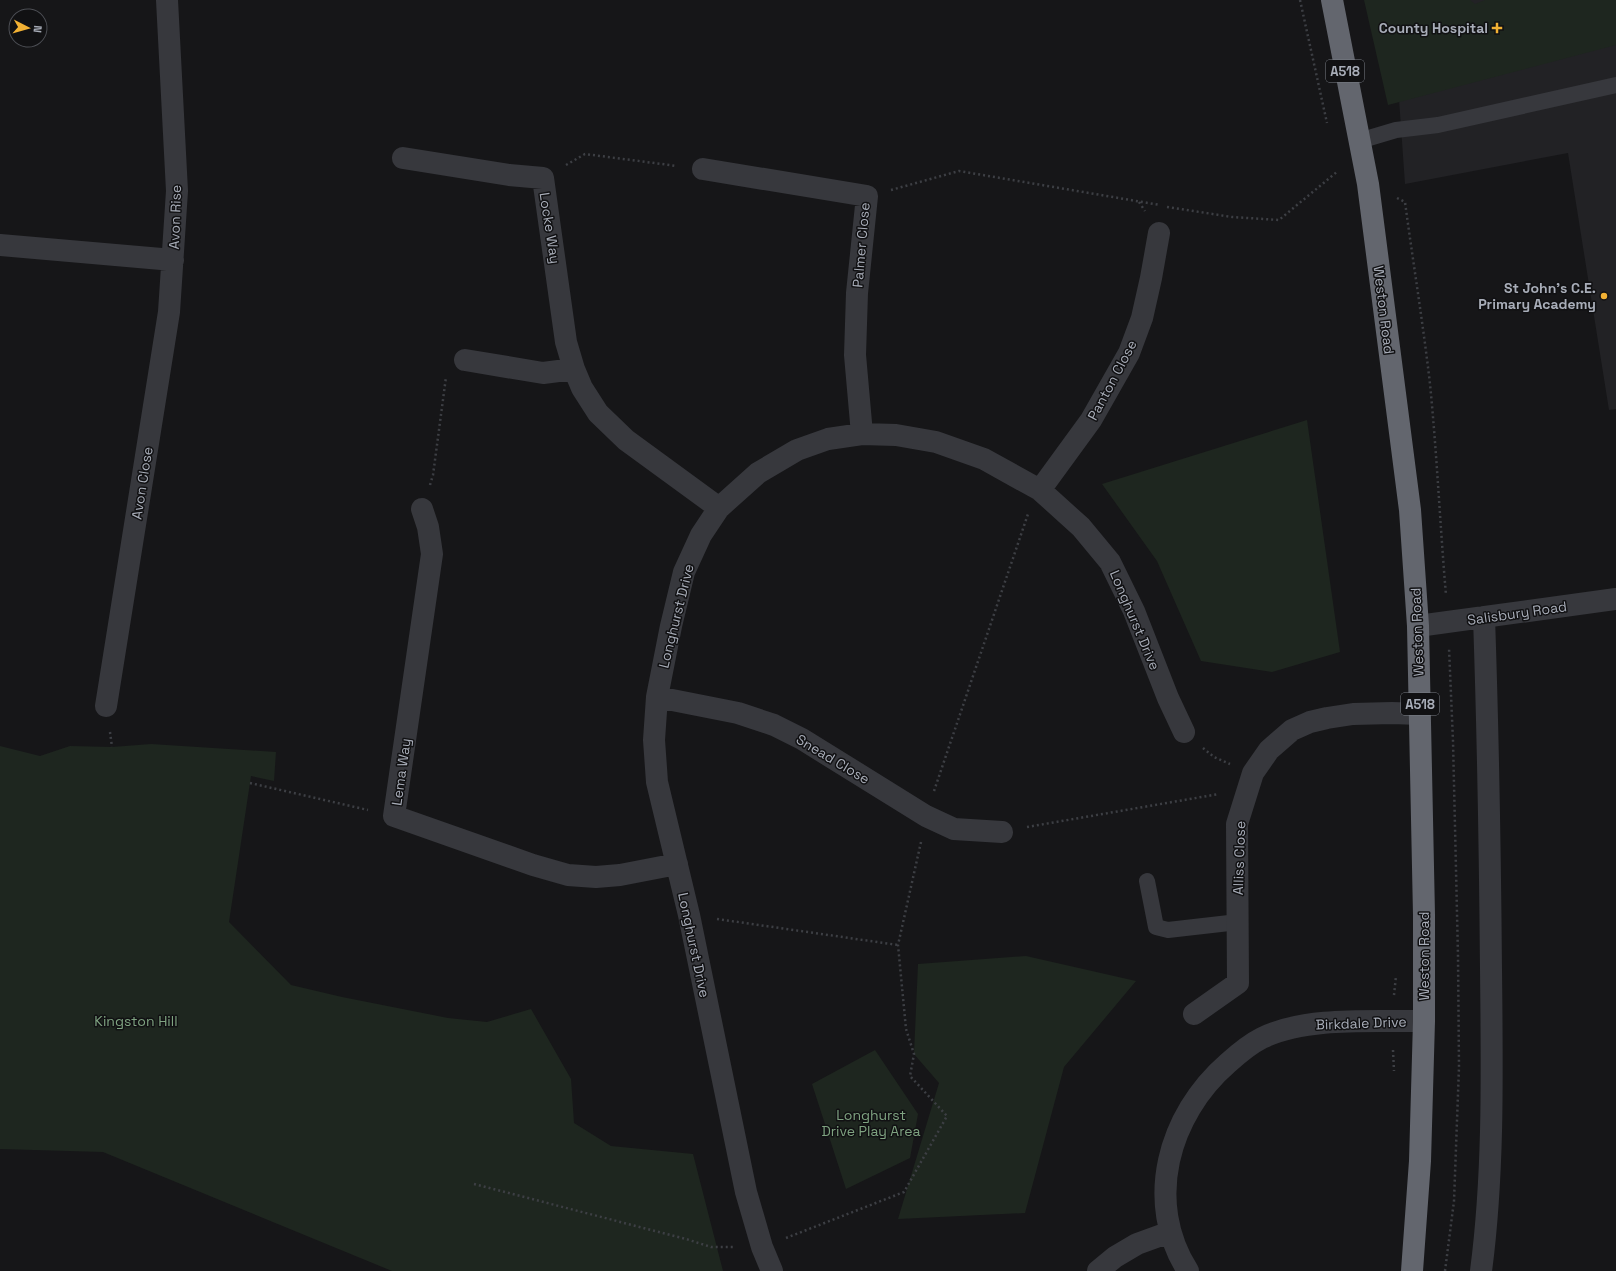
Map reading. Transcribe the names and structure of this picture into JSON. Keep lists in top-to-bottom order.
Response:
{
  "streets": {
    "highway": ["A518", "Weston Road"],
    "street": [
      "Avon Rise",
      "Locke Way",
      "Palmer Close",
      "Panton Close",
      "Avon Close",
      "Salisbury Road",
      "Longhurst Drive",
      "Snead Close",
      "Lema Way",
      "Alliss Close",
      "Birkdale Drive"
    ]
  },
  "crossings": [
    ["Avon Rise", "Avon Close"],
    ["Locke Way", "Longhurst Drive"],
    ["Palmer Close", "Longhurst Drive"],
    ["Weston Road", "Salisbury Road"],
    ["Weston Road", "Alliss Close"],
    ["Weston Road", "Birkdale Drive"],
    ["Panton Close", "Longhurst Drive"],
    ["Longhurst Drive", "Snead Close"],
    ["Longhurst Drive", "Lema Way"]
  ],
  "parks": ["Kingston Hill", "Longhurst Drive Play Area"],
  "places": {
    "health": ["County Hospital"],
    "other": ["St John's C.E. Primary Academy"]
  },
  "north": "right"
}
